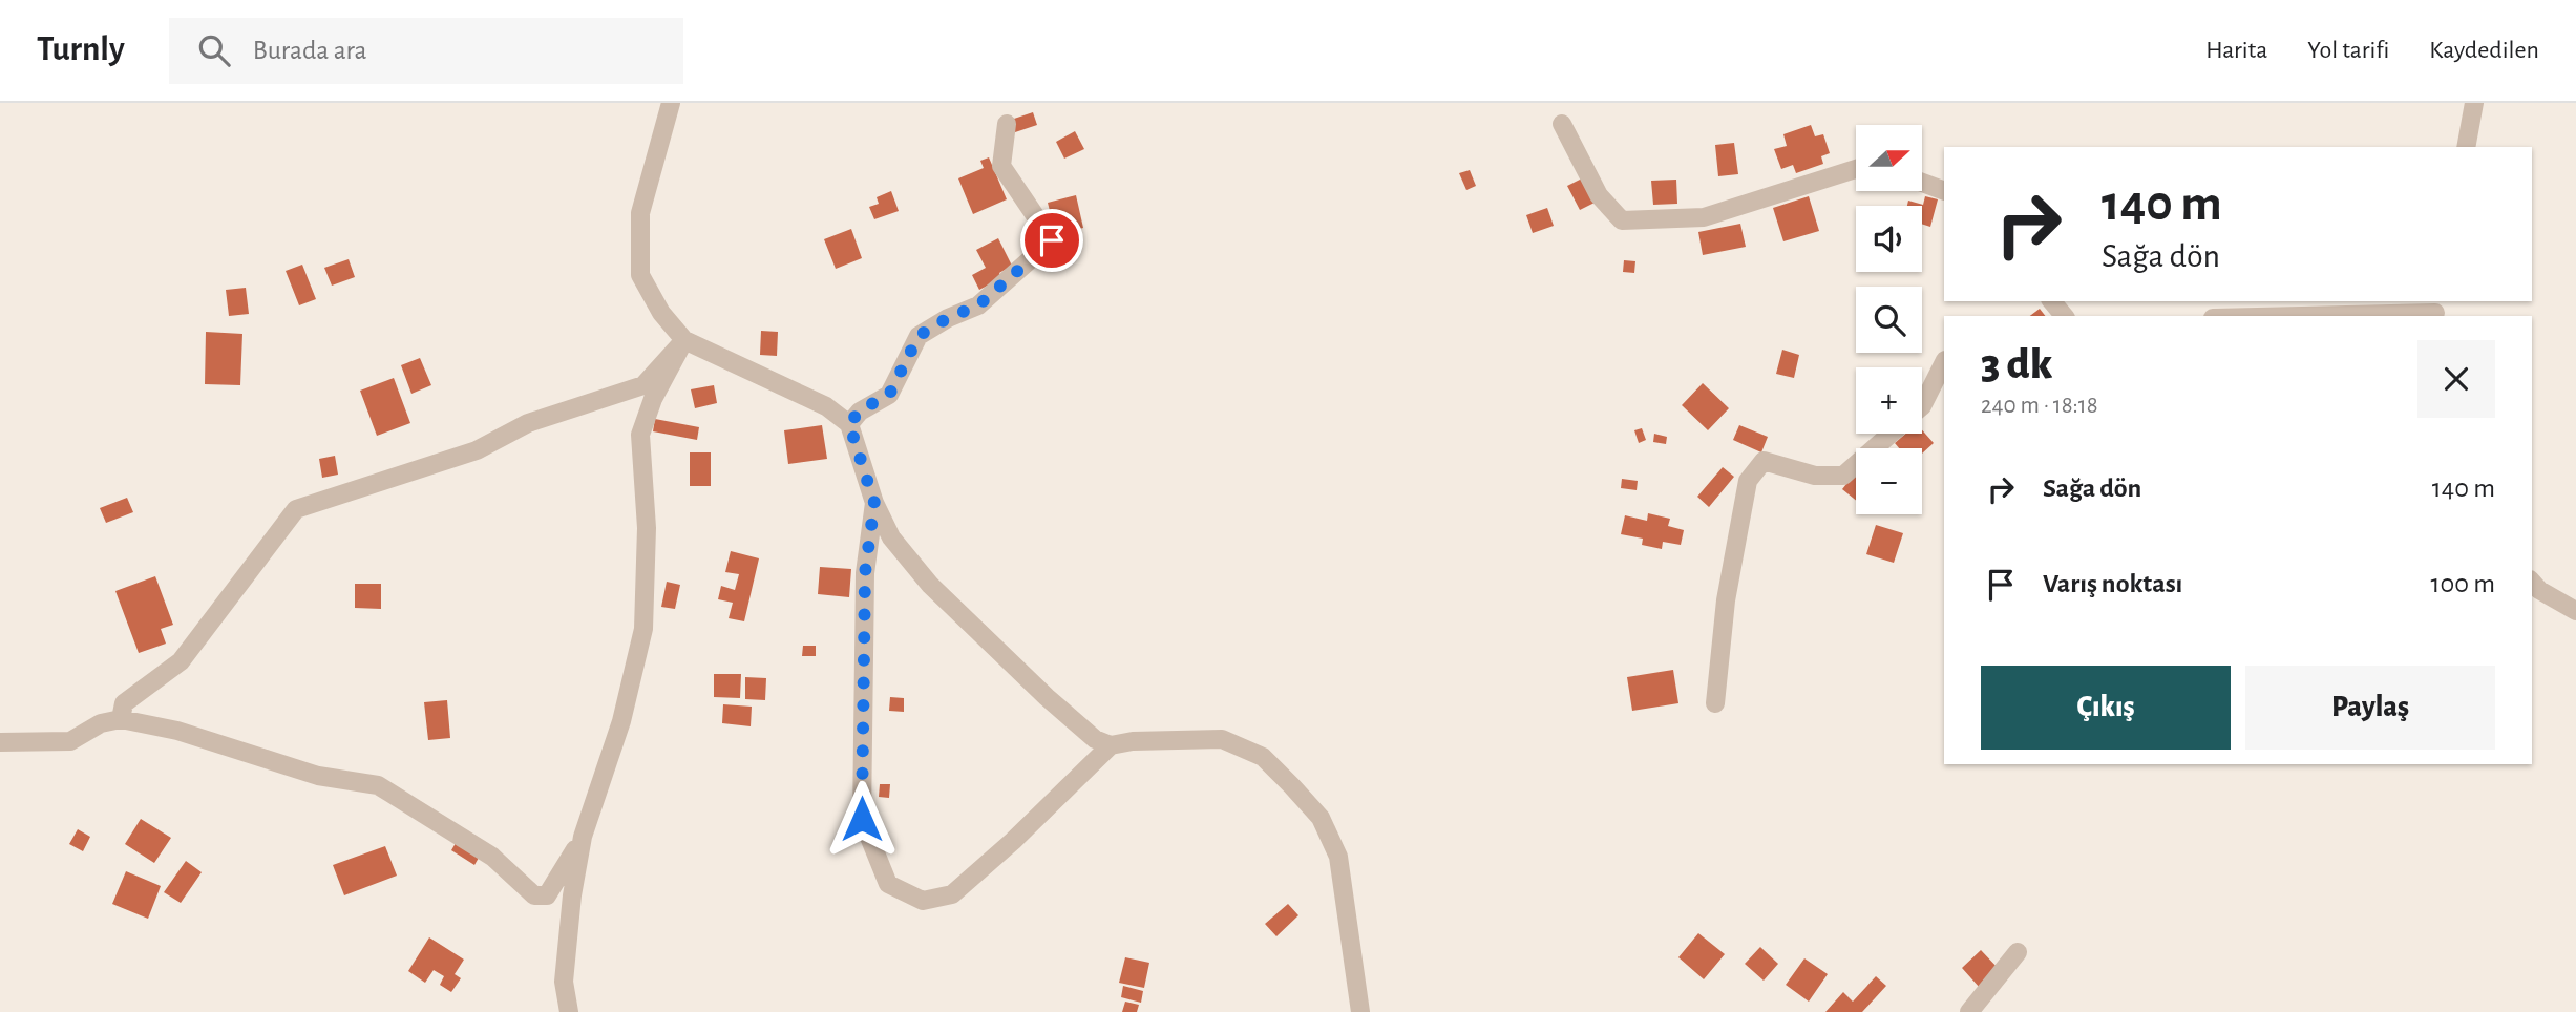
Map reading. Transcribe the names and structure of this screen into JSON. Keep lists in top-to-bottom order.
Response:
{
  "north": "right",
  "page": {
    "header": "Turnly",
    "search": "Burada ara",
    "nav": ["Harita", "Yol tarifi", "Kaydedilen"],
    "map_buttons": ["+", "−"],
    "turn": ["140 m", "Sağa dön"],
    "heading": ["3 dk", "240 m · 18:18"],
    "list": [
      {
        "name": "Sağa dön",
        "value": "140 m"
      },
      {
        "name": "Varış noktası",
        "value": "100 m"
      }
    ],
    "buttons": ["Çıkış", "Paylaş"]
  }
}
